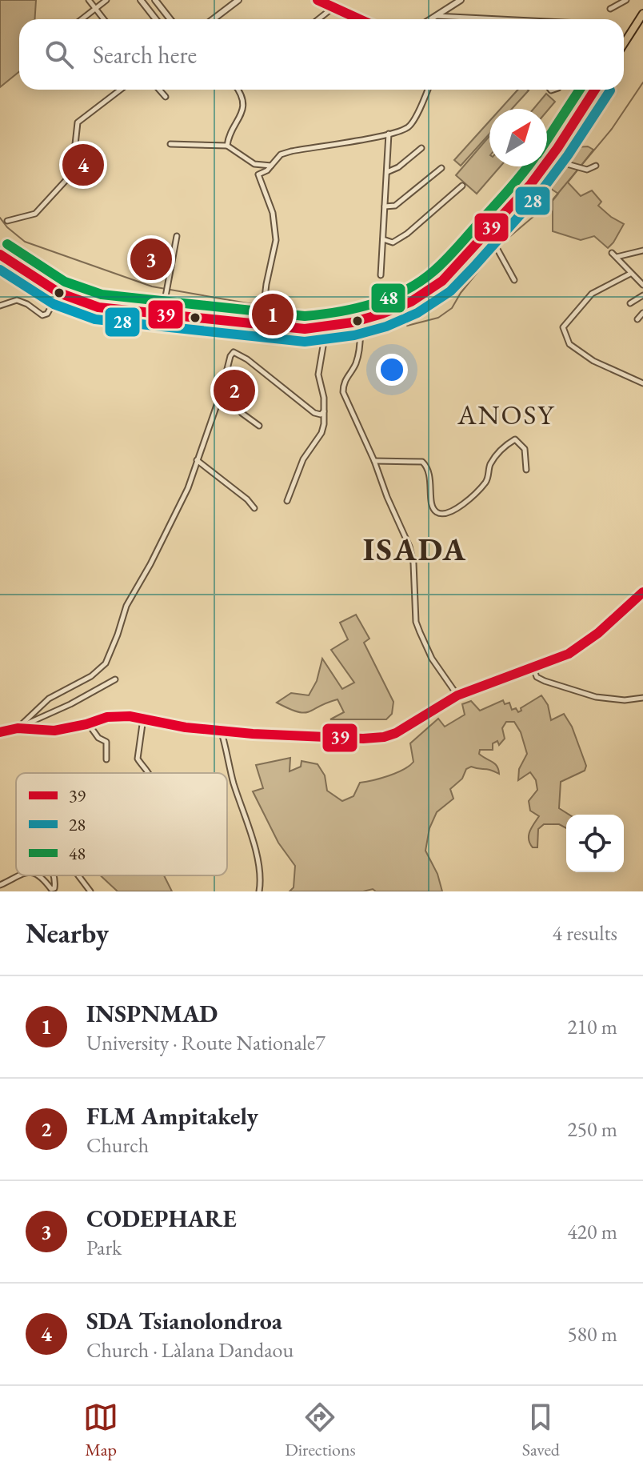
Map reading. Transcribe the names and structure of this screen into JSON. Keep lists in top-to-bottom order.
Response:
{
  "districts": ["ANOSY", "ISADA"],
  "lines": ["transit line 39", "transit line 48", "transit line 28"],
  "legend": ["39", "28", "48"],
  "north": "top right",
  "page": {
    "search": "Search here",
    "pins": [
      "4",
      "3",
      "1",
      "2"
    ],
    "heading": ["Nearby", "4 results"],
    "list": [
      {
        "mark": "1",
        "name": "INSPNMAD",
        "note": "University · Route Nationale7",
        "value": "210 m"
      },
      {
        "mark": "2",
        "name": "FLM Ampitakely",
        "note": "Church",
        "value": "250 m"
      },
      {
        "mark": "3",
        "name": "CODEPHARE",
        "note": "Park",
        "value": "420 m"
      },
      {
        "mark": "4",
        "name": "SDA Tsianolondroa",
        "note": "Church · Làlana Dandaou",
        "value": "580 m"
      }
    ],
    "nav": ["Map", "Directions", "Saved"]
  }
}
